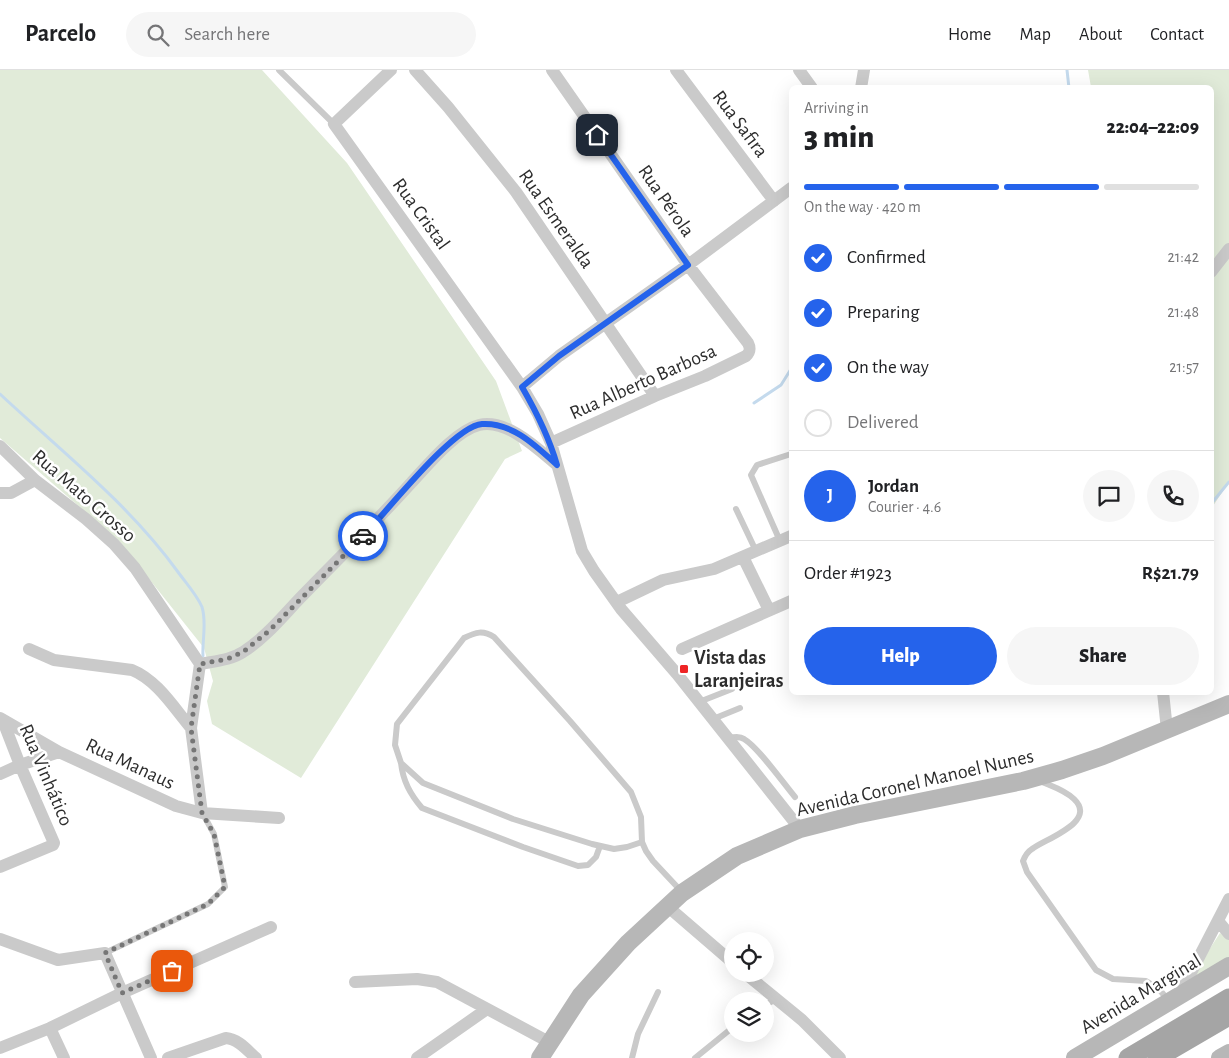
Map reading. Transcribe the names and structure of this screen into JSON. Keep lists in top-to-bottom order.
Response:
{
  "streets": {
    "street": [
      "Rua Safira",
      "Rua Pérola",
      "Rua Cristal",
      "Rua Esmeralda",
      "Rua Alberto Barbosa",
      "Rua Mato Grosso",
      "Rua Manaus",
      "Rua Vinhático",
      "Avenida Coronel Manoel Nunes",
      "Avenida Marginal"
    ]
  },
  "crossings": [
    ["Rua Pérola", "Rua Alberto Barbosa"],
    ["Rua Cristal", "Rua Alberto Barbosa"],
    ["Rua Cristal", "Avenida Coronel Manoel Nunes"],
    ["Rua Esmeralda", "Rua Alberto Barbosa"],
    ["Rua Manaus", "Rua Vinhático"]
  ],
  "places": {
    "transit": ["Vista das Laranjeiras"]
  },
  "page": {
    "header": "Parcelo",
    "search": "Search here",
    "nav": [
      "Home",
      "Map",
      "About",
      "Contact"
    ],
    "heading": ["3 min", "Arriving in", "22:04–22:09"],
    "panel": [
      "Jordan",
      "Courier · 4.6",
      "Order #1923",
      "R$21.79"
    ],
    "bar": "On the way · 420 m",
    "list": [
      ["Confirmed", "21:42"],
      ["Preparing", "21:48"],
      ["On the way", "21:57"],
      "Delivered"
    ],
    "round": "J",
    "buttons": ["Help", "Share"]
  }
}
